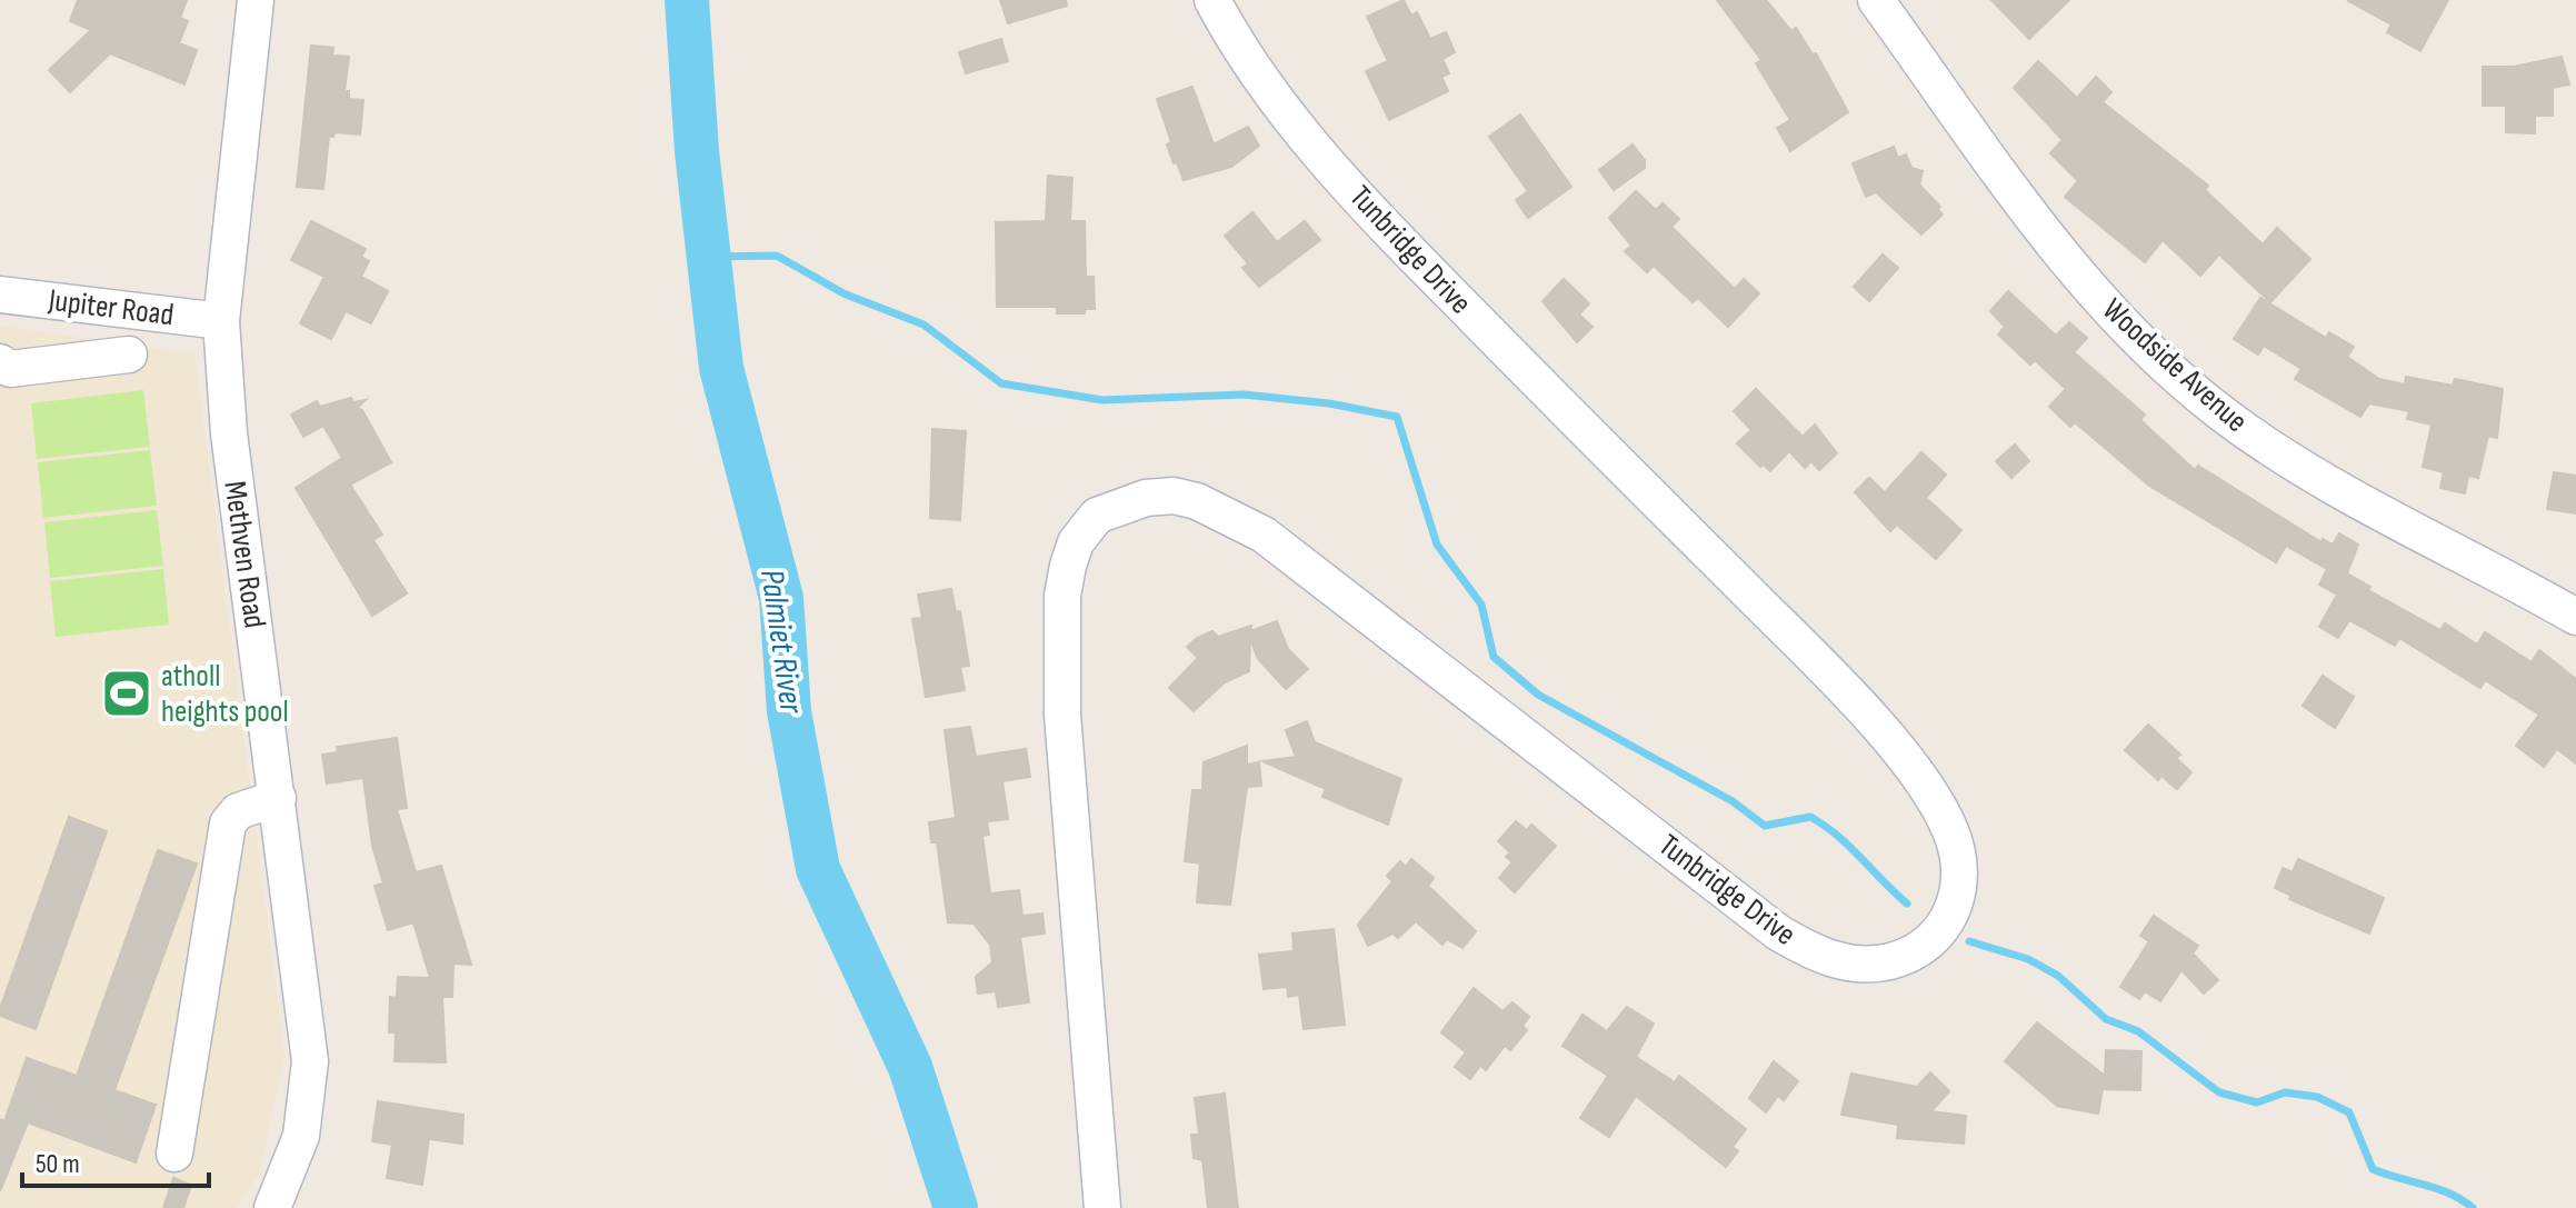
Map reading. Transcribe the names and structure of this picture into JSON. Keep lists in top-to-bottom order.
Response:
{
  "streets": {
    "street": [
      "Tunbridge Drive",
      "Jupiter Road",
      "Woodside Avenue",
      "Methven Road"
    ]
  },
  "crossings": [
    ["Jupiter Road", "Methven Road"]
  ],
  "water": ["Palmiet River"],
  "places": {
    "sports": ["atholl heights pool"]
  },
  "scale_bar": "50 m"
}
